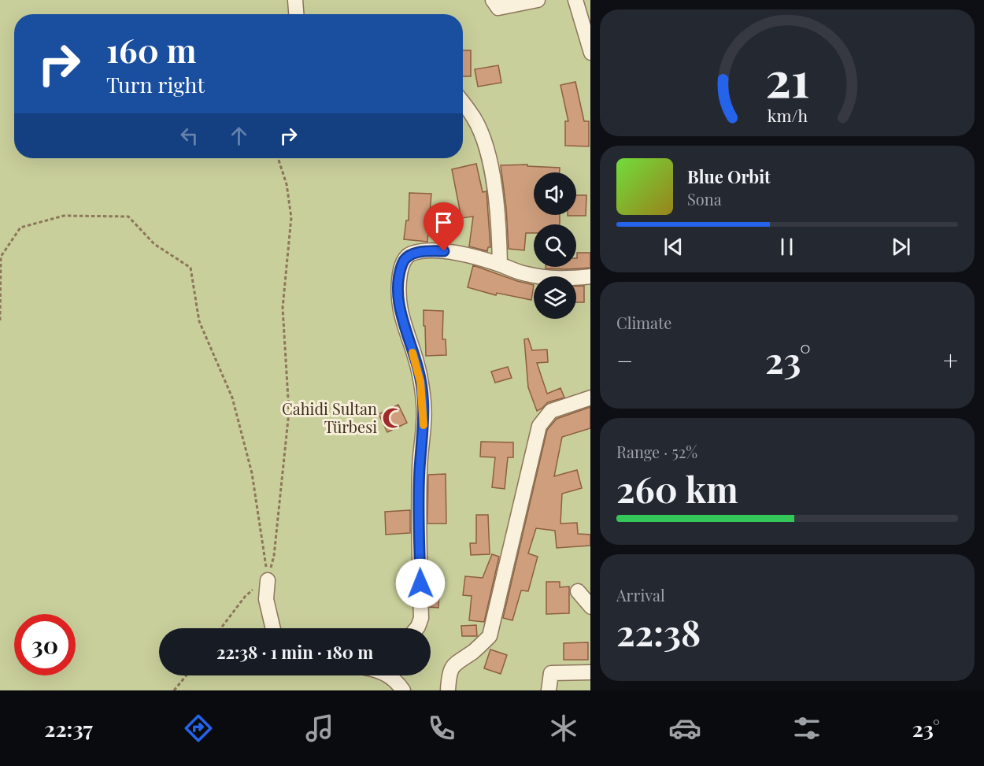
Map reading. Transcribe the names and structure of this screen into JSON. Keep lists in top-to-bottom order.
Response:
{
  "places": {
    "mosque": ["Cahidi Sultan Türbesi"]
  },
  "page": {
    "turn": ["160 m", "Turn right"],
    "song": ["Blue Orbit", "Sona"],
    "tile": [
      "Climate",
      ["Range · 52%", "260 km"],
      ["Arrival", "22:38"]
    ],
    "heat": ["−", "23°", "+"],
    "limit": "30",
    "trip": "22:38 · 1 min · 180 m",
    "tabs": ["22:37", "23°"],
    "gauge": ["21", "km/h"]
  }
}
